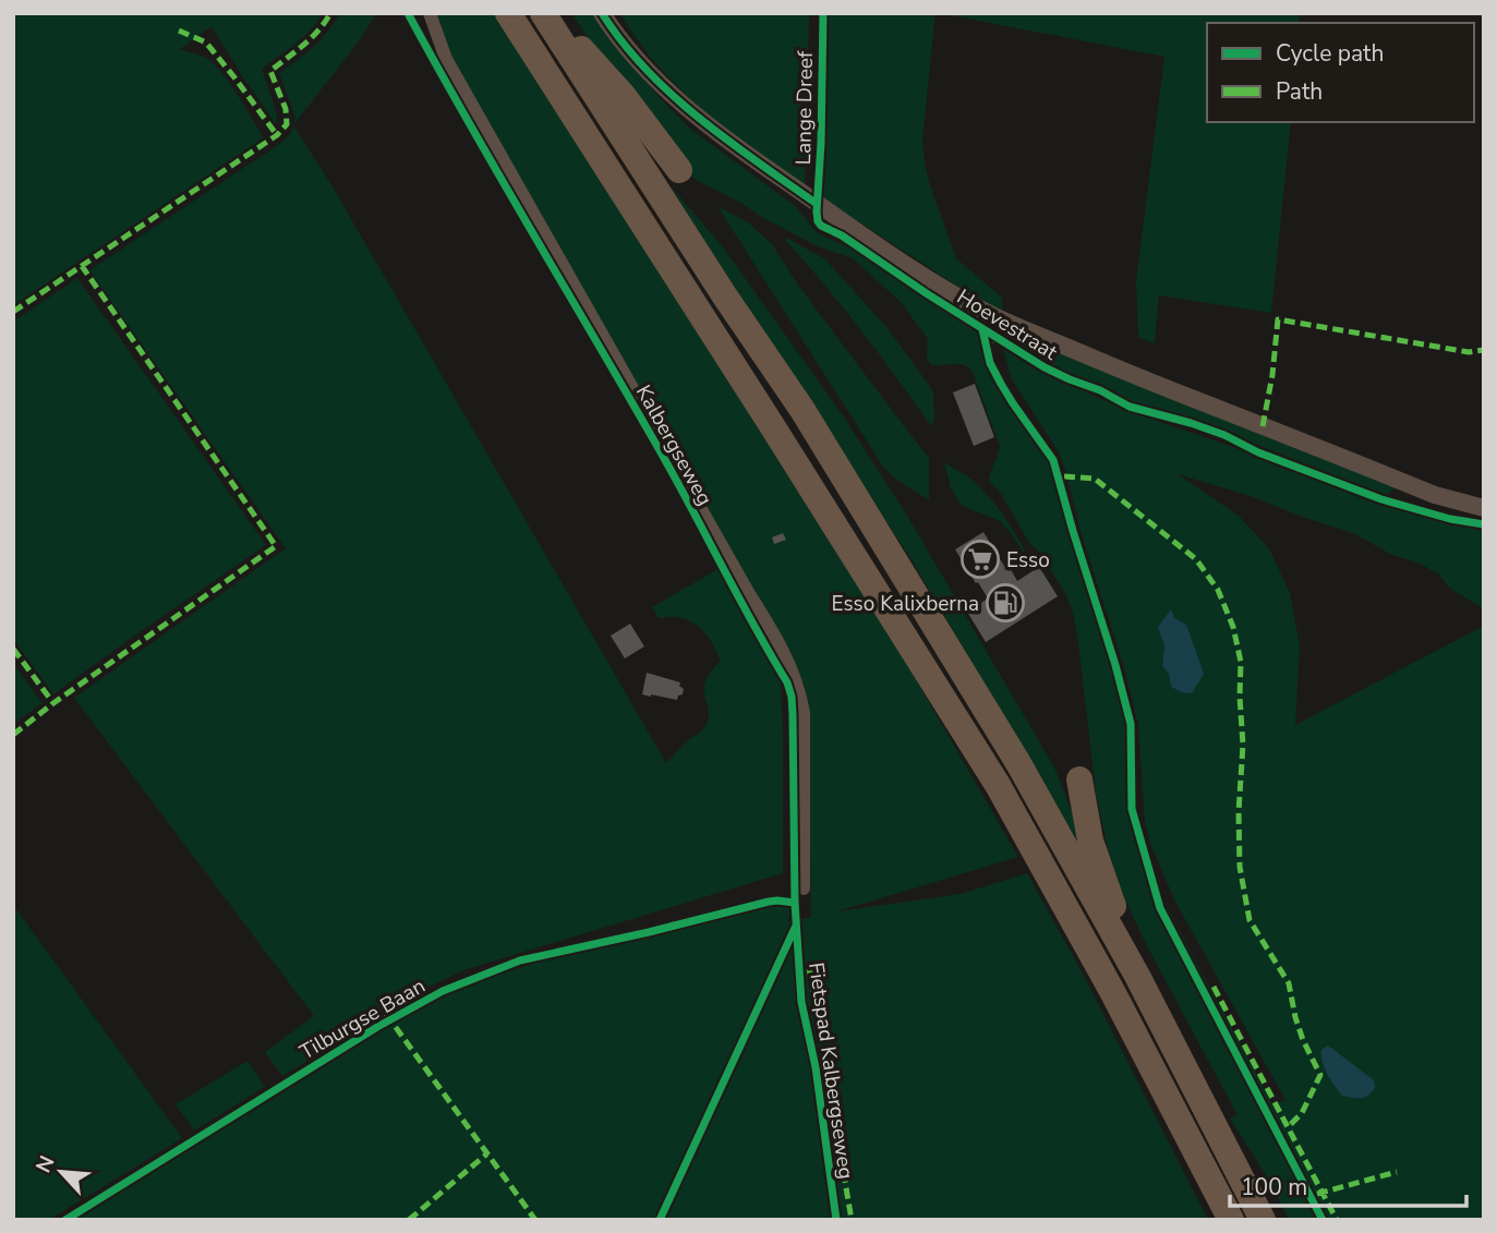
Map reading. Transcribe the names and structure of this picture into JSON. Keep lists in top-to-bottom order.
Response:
{
  "streets": {
    "street": ["Hoevestraat", "Kalbergseweg"],
    "cycle path": ["Lange Dreef", "Tilburgse Baan", "Fietspad Kalbergseweg"]
  },
  "places": {
    "supermarket": ["Esso"],
    "fuel station": ["Esso Kalixberna"]
  },
  "legend": ["Cycle path", "Path"],
  "scale_bar": "100 m",
  "north": "top left"
}
